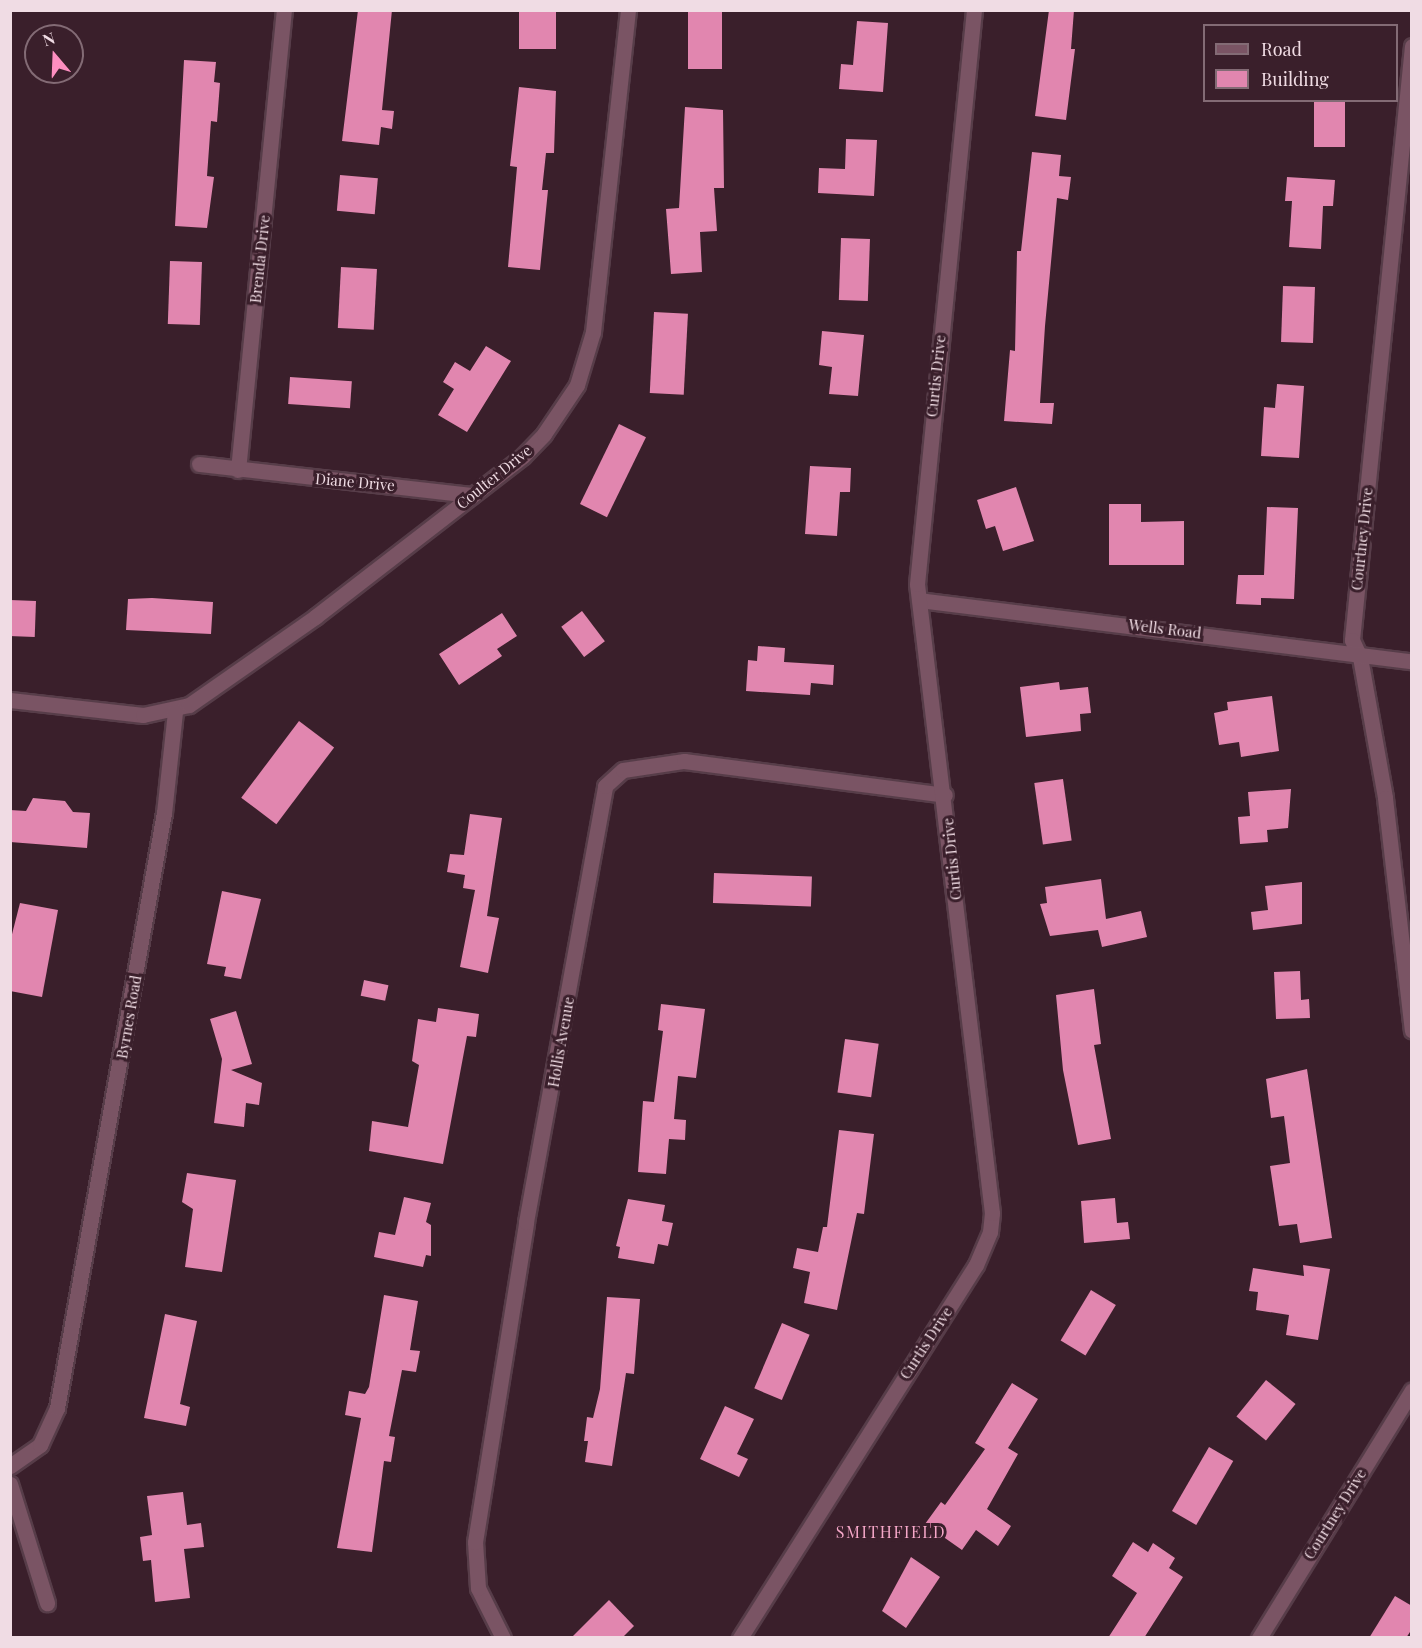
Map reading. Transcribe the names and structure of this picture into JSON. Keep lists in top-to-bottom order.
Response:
{
  "streets": {
    "street": [
      "Brenda Drive",
      "Curtis Drive",
      "Coulter Drive",
      "Diane Drive",
      "Courtney Drive",
      "Wells Road",
      "Byrnes Road",
      "Hollis Avenue"
    ]
  },
  "crossings": [
    ["Brenda Drive", "Diane Drive"],
    ["Curtis Drive", "Wells Road"],
    ["Curtis Drive", "Hollis Avenue"],
    ["Coulter Drive", "Diane Drive"],
    ["Coulter Drive", "Byrnes Road"],
    ["Courtney Drive", "Wells Road"]
  ],
  "districts": ["SMITHFIELD"],
  "legend": ["Road", "Building"],
  "north": "top"
}
